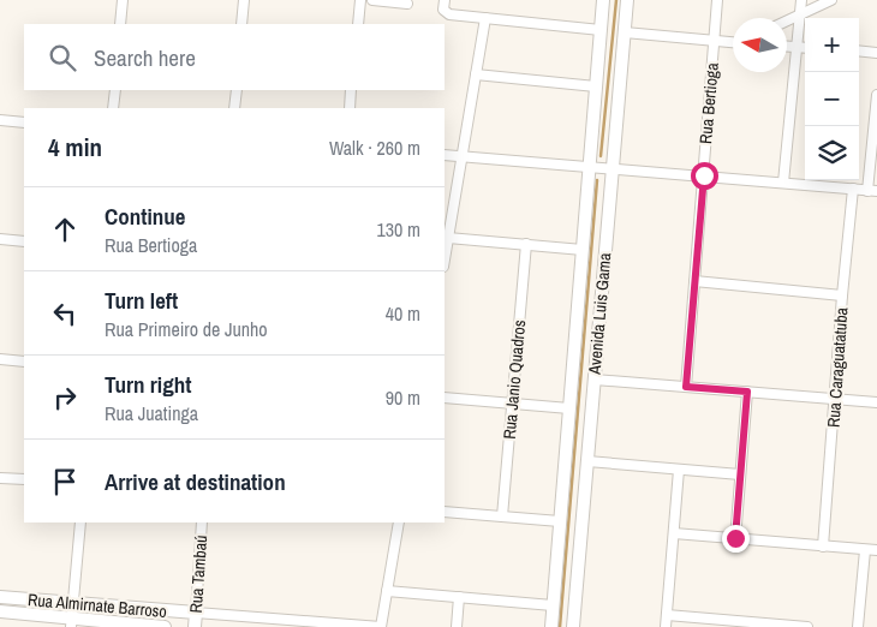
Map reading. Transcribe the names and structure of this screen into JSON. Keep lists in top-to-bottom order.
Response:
{
  "streets": {
    "street": [
      "Rua Bertioga",
      "Avenida Luis Gama",
      "Rua Caraguatatuba",
      "Rua Janio Quadros",
      "Rua Tambaú",
      "Rua Almirnate Barroso"
    ]
  },
  "crossings": [
    ["Rua Tambaú", "Rua Almirnate Barroso"]
  ],
  "north": "left",
  "page": {
    "map_buttons": ["+", "−"],
    "search": "Search here",
    "heading": ["4 min", "Walk · 260 m"],
    "list": [
      ["Continue", "Rua Bertioga", "130 m"],
      ["Turn left", "Rua Primeiro de Junho", "40 m"],
      ["Turn right", "Rua Juatinga", "90 m"],
      "Arrive at destination"
    ]
  }
}
